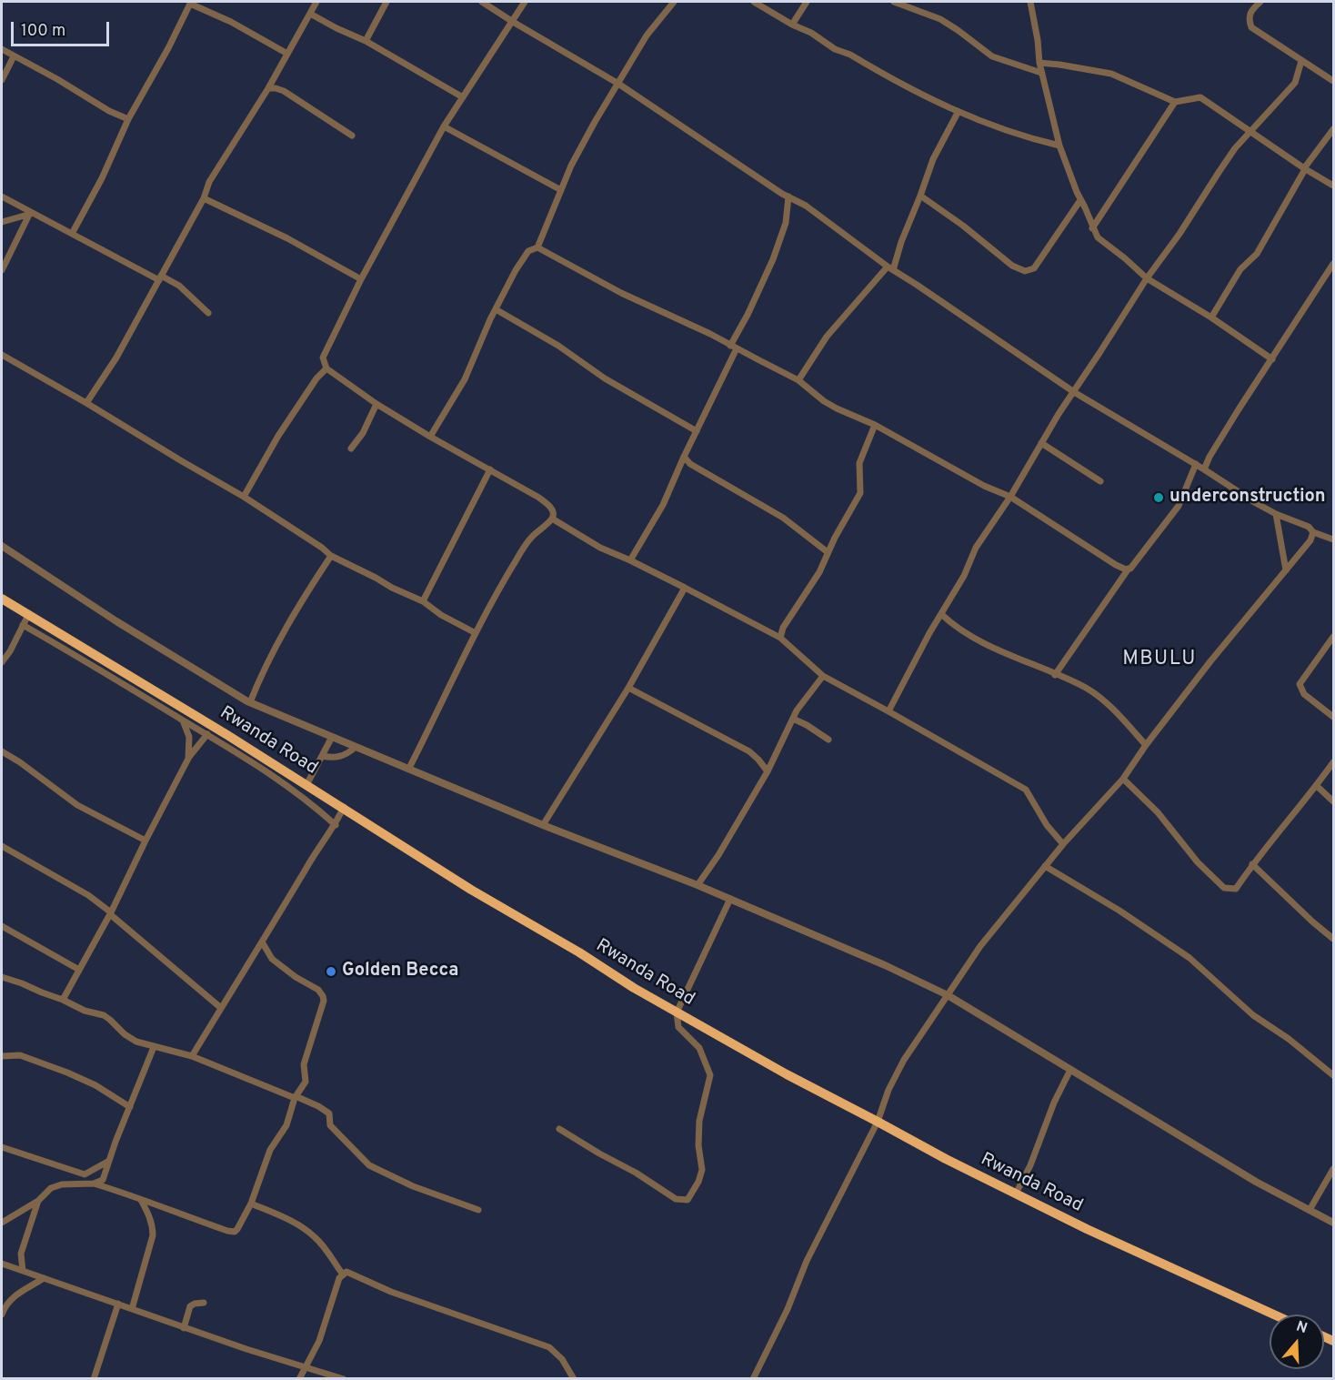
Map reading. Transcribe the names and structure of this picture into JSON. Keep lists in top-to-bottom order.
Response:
{
  "streets": {
    "highway": ["Rwanda Road"]
  },
  "districts": ["MBULU"],
  "places": ["underconstruction", "Golden Becca"],
  "scale_bar": "100 m",
  "north": "top"
}
